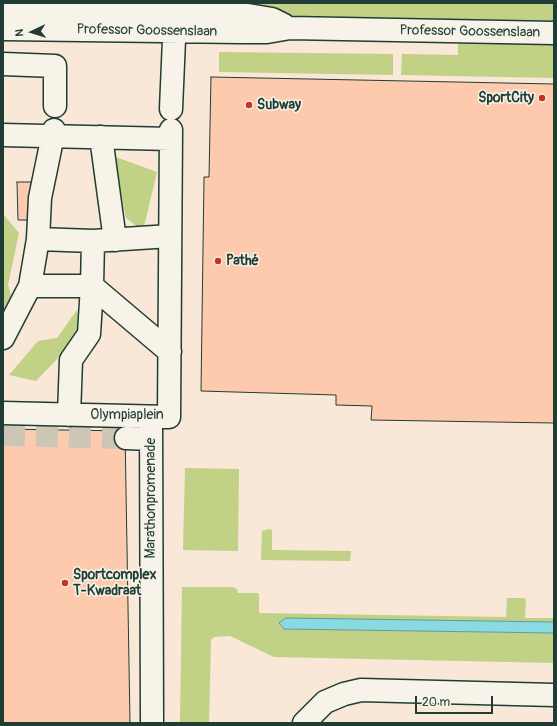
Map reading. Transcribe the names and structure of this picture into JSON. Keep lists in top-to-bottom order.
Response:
{
  "streets": {
    "street": ["Professor Goossenslaan", "Olympiaplein", "Marathonpromenade"]
  },
  "crossings": [
    ["Professor Goossenslaan", "Olympiaplein"],
    ["Olympiaplein", "Marathonpromenade"]
  ],
  "places": [
    "SportCity",
    "Subway",
    "Pathé",
    "Sportcomplex T-Kwadraat"
  ],
  "scale_bar": "20 m",
  "north": "left"
}
